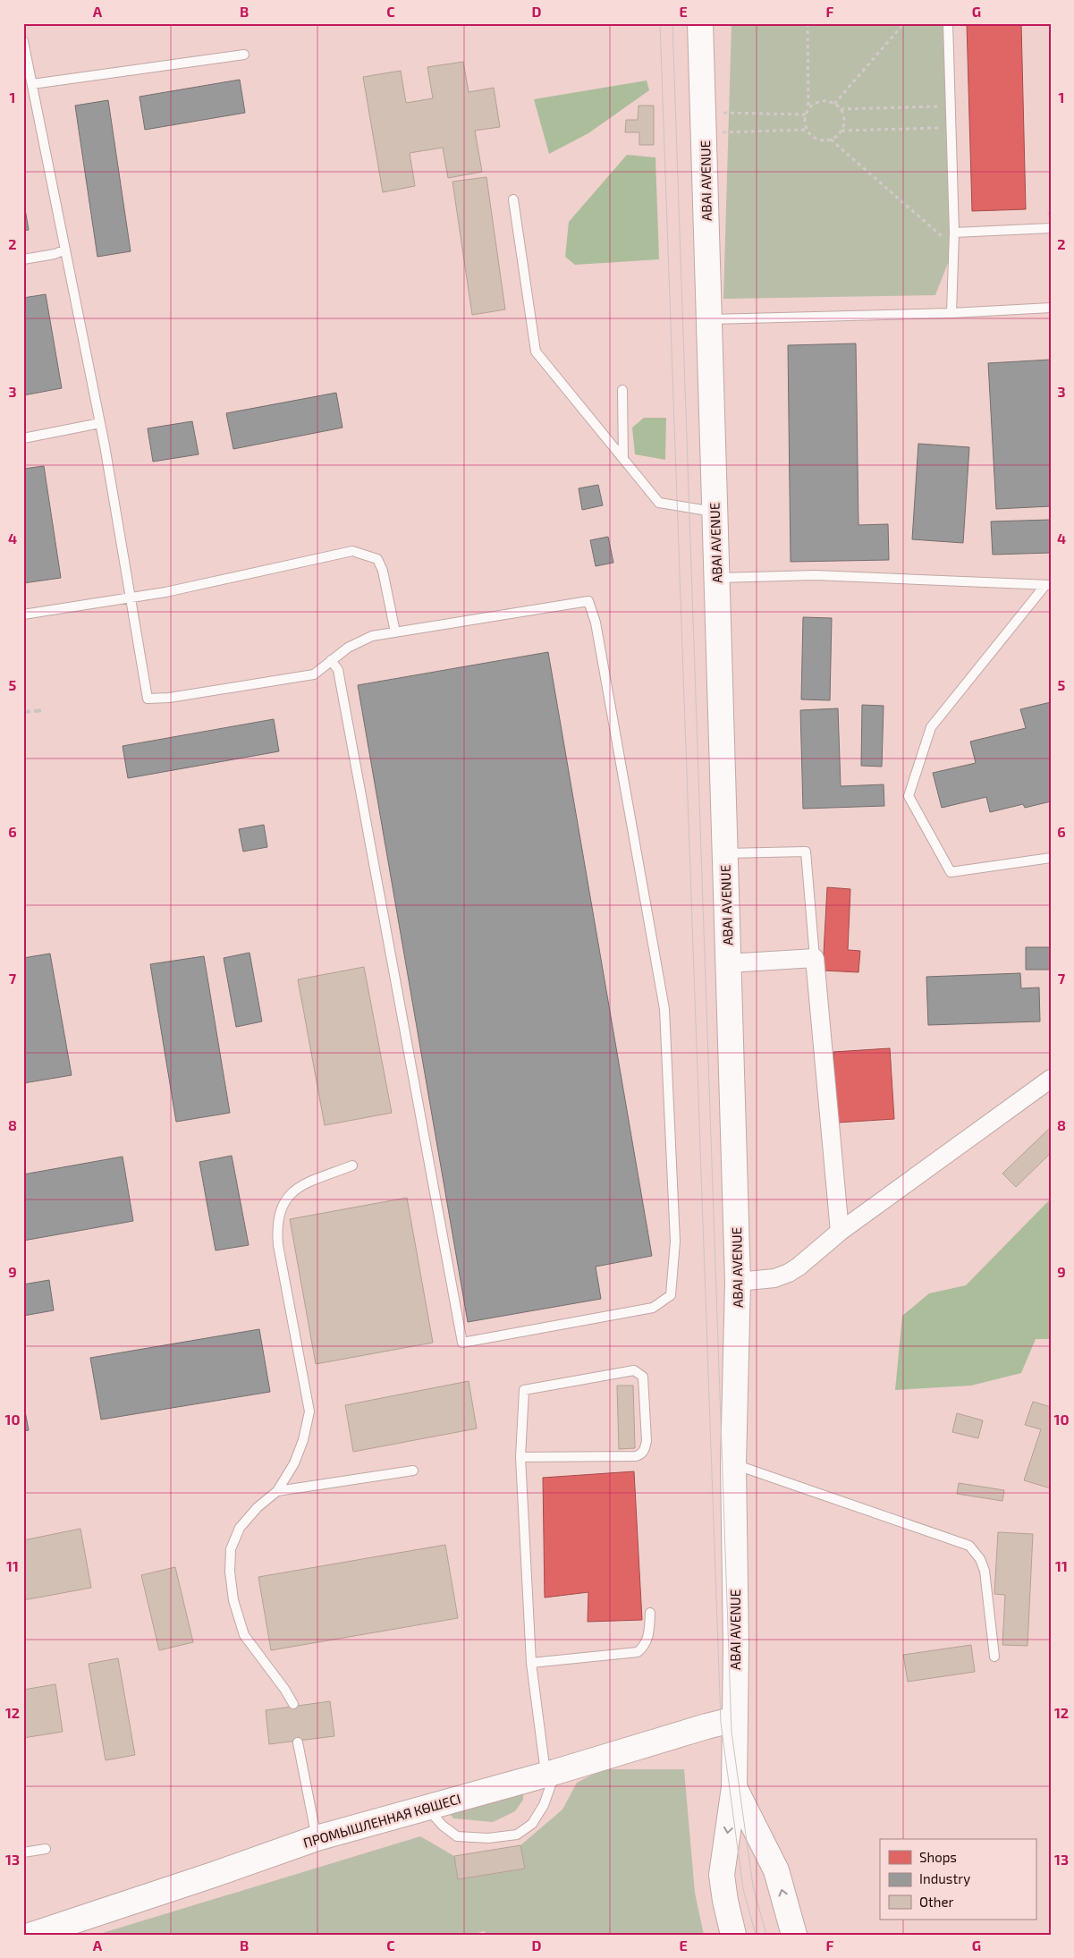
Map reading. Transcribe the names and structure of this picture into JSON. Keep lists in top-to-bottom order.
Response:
{
  "streets": {
    "main road": ["ABAI AVENUE", "ПРОМЫШЛЕННАЯ КӨШЕСІ"]
  },
  "crossings": [
    ["ABAI AVENUE", "ПРОМЫШЛЕННАЯ КӨШЕСІ"]
  ],
  "legend": ["Shops", "Industry", "Other"],
  "grid": {
    "columns": [
      "A",
      "B",
      "C",
      "D",
      "E",
      "F",
      "G"
    ],
    "rows": [
      "1",
      "2",
      "3",
      "4",
      "5",
      "6",
      "7",
      "8",
      "9",
      "10",
      "11",
      "12",
      "13"
    ]
  }
}
